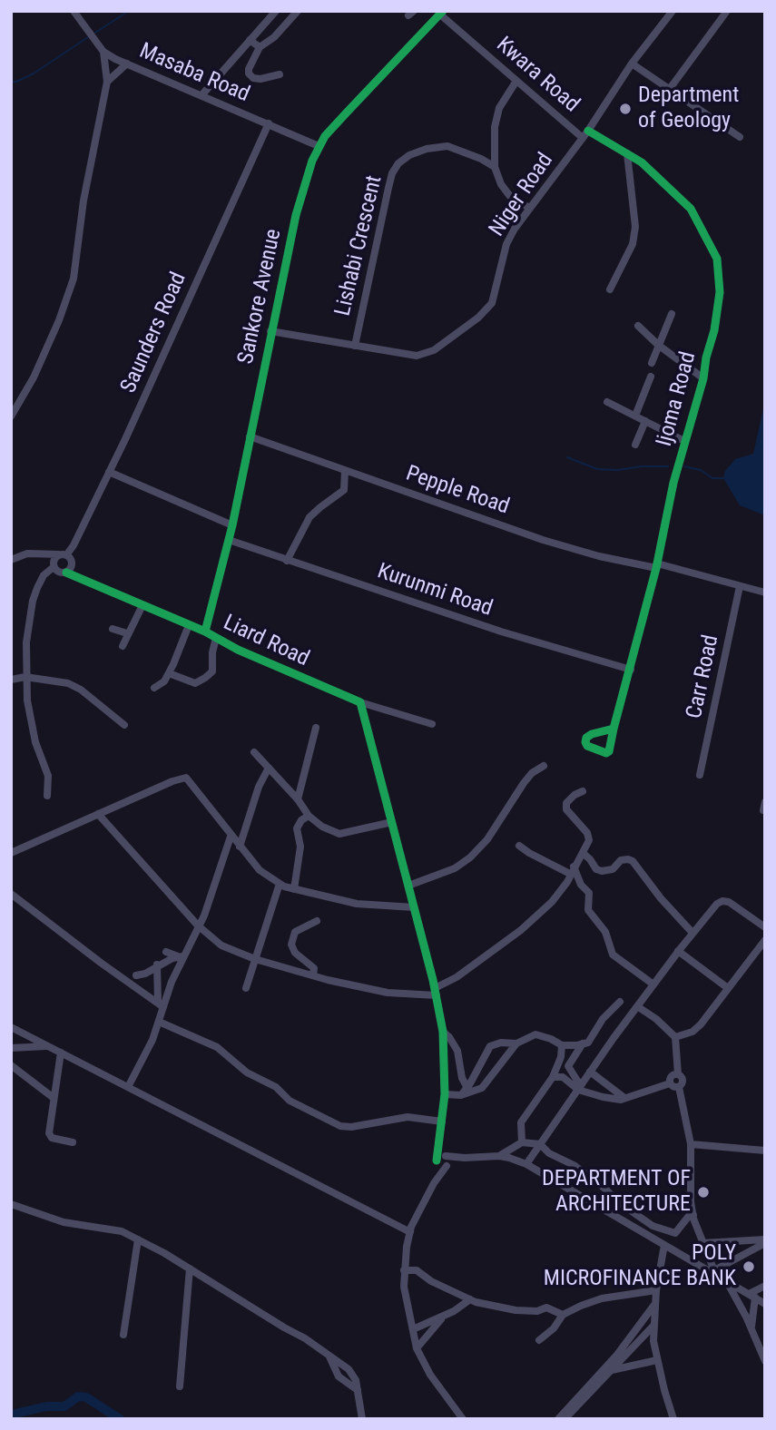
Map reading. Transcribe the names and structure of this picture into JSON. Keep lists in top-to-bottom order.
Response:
{
  "streets": {
    "street": [
      "Masaba Road",
      "Kwara Road",
      "Niger Road",
      "Lishabi Crescent",
      "Sankore Avenue",
      "Saunders Road",
      "Ijoma Road",
      "Pepple Road",
      "Kurunmi Road",
      "Liard Road",
      "Carr Road"
    ]
  },
  "crossings": [
    ["Masaba Road", "Sankore Avenue"],
    ["Masaba Road", "Saunders Road"],
    ["Kwara Road", "Niger Road"],
    ["Kwara Road", "Sankore Avenue"],
    ["Niger Road", "Lishabi Crescent"],
    ["Niger Road", "Sankore Avenue"],
    ["Niger Road", "Ijoma Road"],
    ["Sankore Avenue", "Pepple Road"],
    ["Sankore Avenue", "Kurunmi Road"],
    ["Sankore Avenue", "Liard Road"],
    ["Saunders Road", "Liard Road"],
    ["Ijoma Road", "Pepple Road"],
    ["Ijoma Road", "Kurunmi Road"],
    ["Pepple Road", "Carr Road"]
  ],
  "places": ["Department of Geology", "DEPARTMENT OF ARCHITECTURE", "POLY MICROFINANCE BANK"]
}
